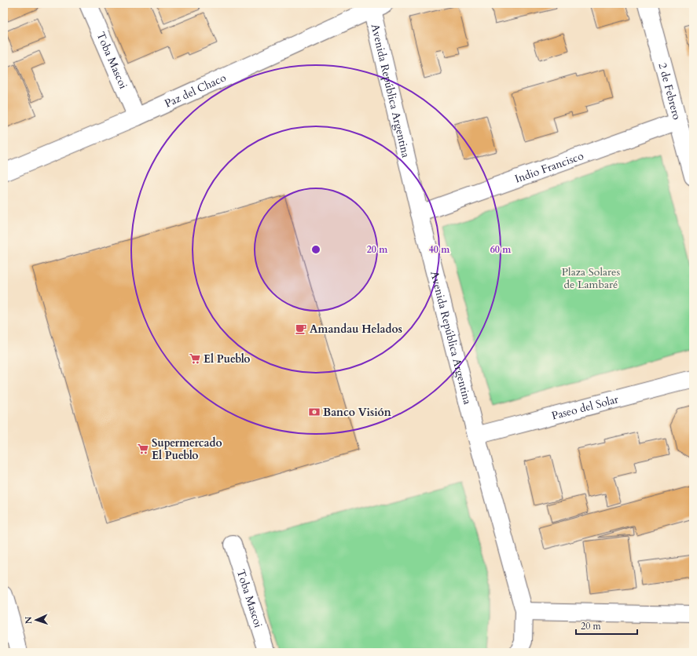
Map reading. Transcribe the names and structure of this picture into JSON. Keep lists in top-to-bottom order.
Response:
{
  "streets": {
    "street": [
      "Toba Mascoi",
      "Paz del Chaco",
      "Avenida República Argentina",
      "2 de Febrero",
      "Indio Francisco",
      "Paseo del Solar"
    ]
  },
  "crossings": [
    ["Toba Mascoi", "Paz del Chaco"],
    ["Paz del Chaco", "Avenida República Argentina"],
    ["Avenida República Argentina", "Indio Francisco"],
    ["Avenida República Argentina", "Paseo del Solar"],
    ["2 de Febrero", "Indio Francisco"]
  ],
  "parks": ["Plaza Solares de Lambaré"],
  "places": {
    "cafe": ["Amandau Helados"],
    "supermarket": ["El Pueblo", "Supermercado El Pueblo"],
    "bank": ["Banco Visión"]
  },
  "scale_bar": "20 m",
  "north": "left",
  "rings": ["20 m", "40 m", "60 m"]
}
